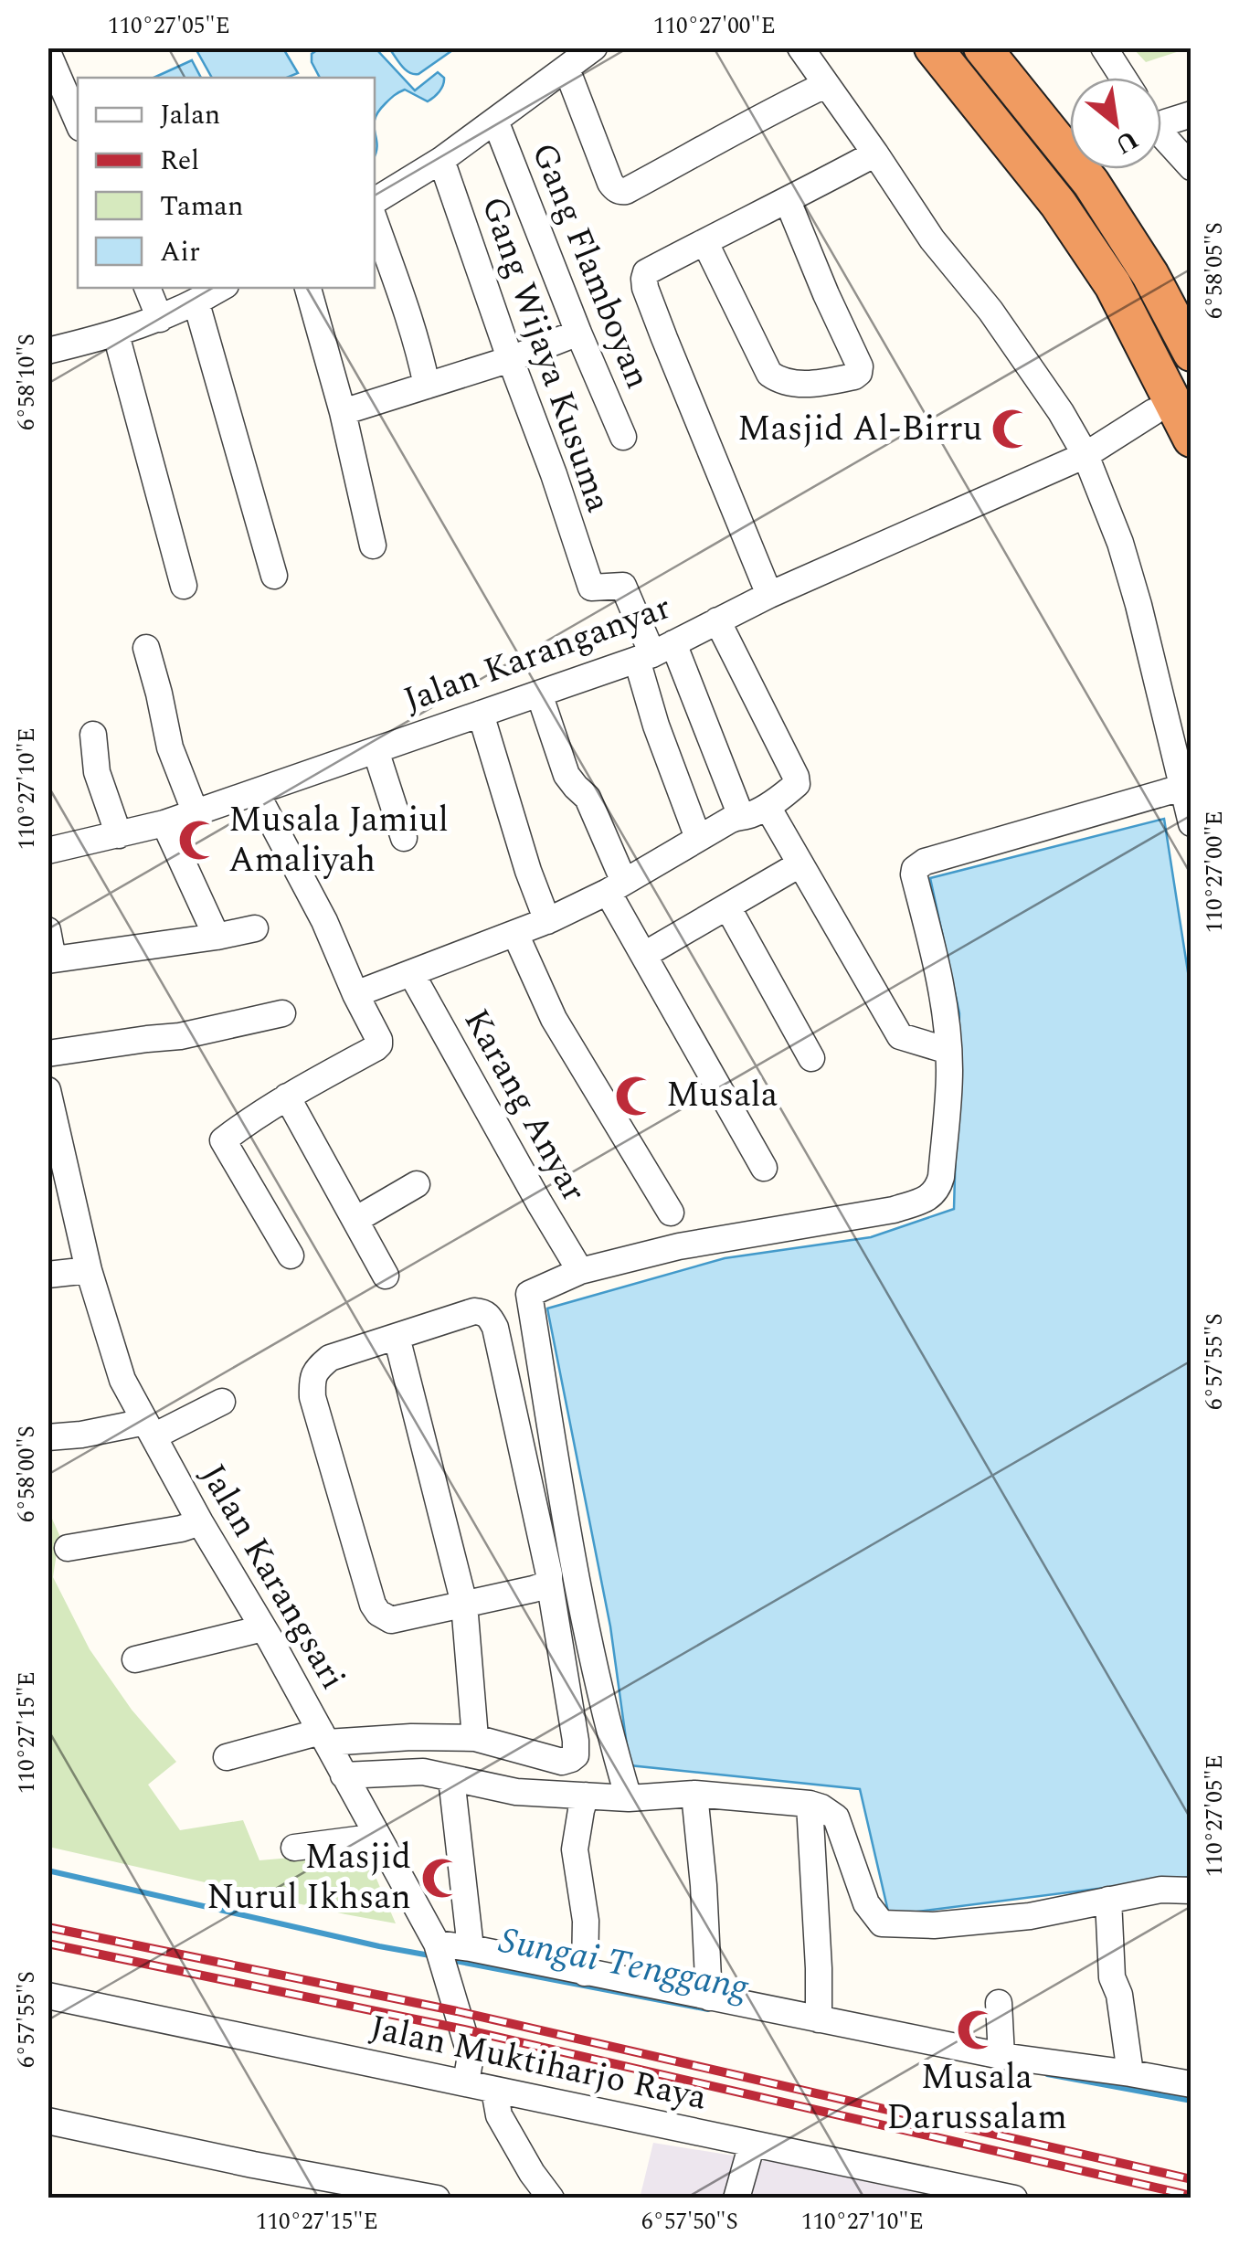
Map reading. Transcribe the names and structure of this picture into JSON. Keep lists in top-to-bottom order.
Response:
{
  "streets": {
    "street": [
      "Gang Flamboyan",
      "Gang Wijaya Kusuma",
      "Jalan Karanganyar",
      "Karang Anyar",
      "Jalan Karangsari",
      "Jalan Muktiharjo Raya"
    ]
  },
  "crossings": [
    ["Gang Wijaya Kusuma", "Jalan Karanganyar"],
    ["Jalan Karangsari", "Jalan Muktiharjo Raya"]
  ],
  "water": ["Sungai Tenggang"],
  "places": {
    "mosque": [
      "Masjid Al-Birru",
      "Musala Jamiul Amaliyah",
      "Musala",
      "Masjid Nurul Ikhsan",
      "Musala Darussalam"
    ]
  },
  "legend": [
    "Jalan",
    "Rel",
    "Taman",
    "Air"
  ],
  "north": "bottom right",
  "coordinates": [
    "110°27'05\"E",
    "110°27'00\"E",
    "6°58'05\"S",
    "6°58'10\"S",
    "110°27'10\"E",
    "6°57'55\"S",
    "6°58'00\"S",
    "110°27'15\"E",
    "6°57'50\"S"
  ]
}
